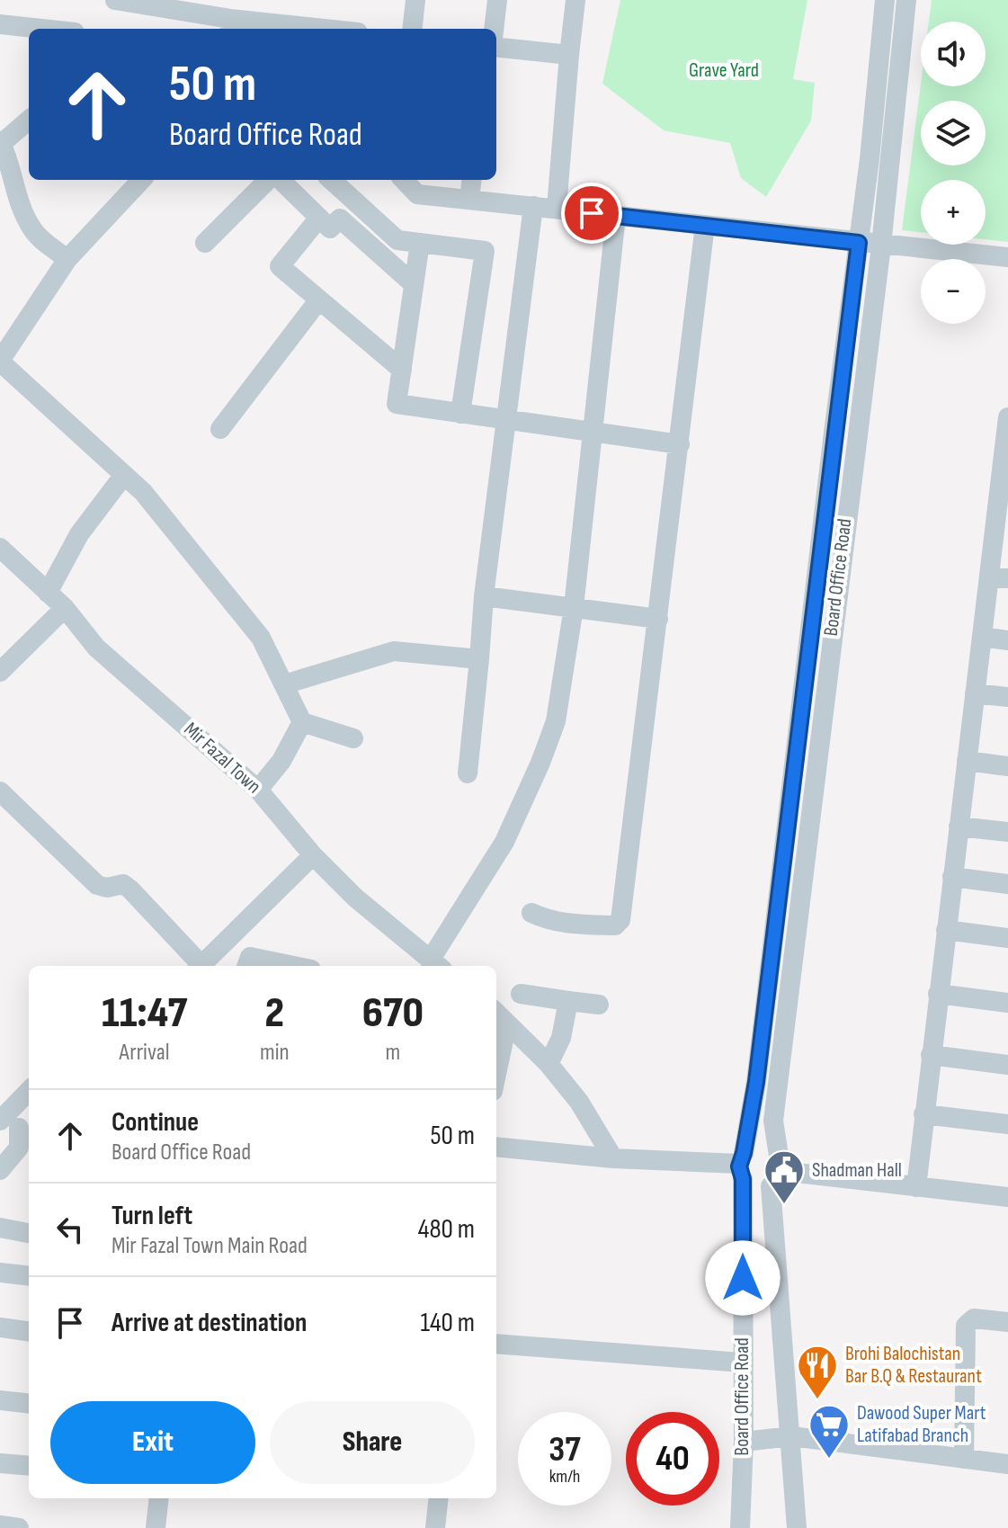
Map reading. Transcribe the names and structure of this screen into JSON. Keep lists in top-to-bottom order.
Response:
{
  "streets": {
    "street": ["Board Office Road", "Mir Fazal Town"]
  },
  "parks": ["Grave Yard"],
  "places": {
    "public building": ["Shadman Hall"],
    "restaurant": ["Brohi Balochistan Bar B.Q & Restaurant"],
    "supermarket": ["Dawood Super Mart Latifabad Branch"]
  },
  "page": {
    "map_buttons": ["+", "−"],
    "turn": ["50 m", "Board Office Road"],
    "eta": [
      "11:47",
      "Arrival",
      "2",
      "min",
      "670",
      "m"
    ],
    "list": [
      {
        "name": "Continue",
        "note": "Board Office Road",
        "value": "50 m"
      },
      {
        "name": "Turn left",
        "note": "Mir Fazal Town Main Road",
        "value": "480 m"
      },
      {
        "name": "Arrive at destination",
        "value": "140 m"
      }
    ],
    "buttons": ["Exit", "Share"],
    "speed": "37 km/h",
    "limit": "40"
  }
}
